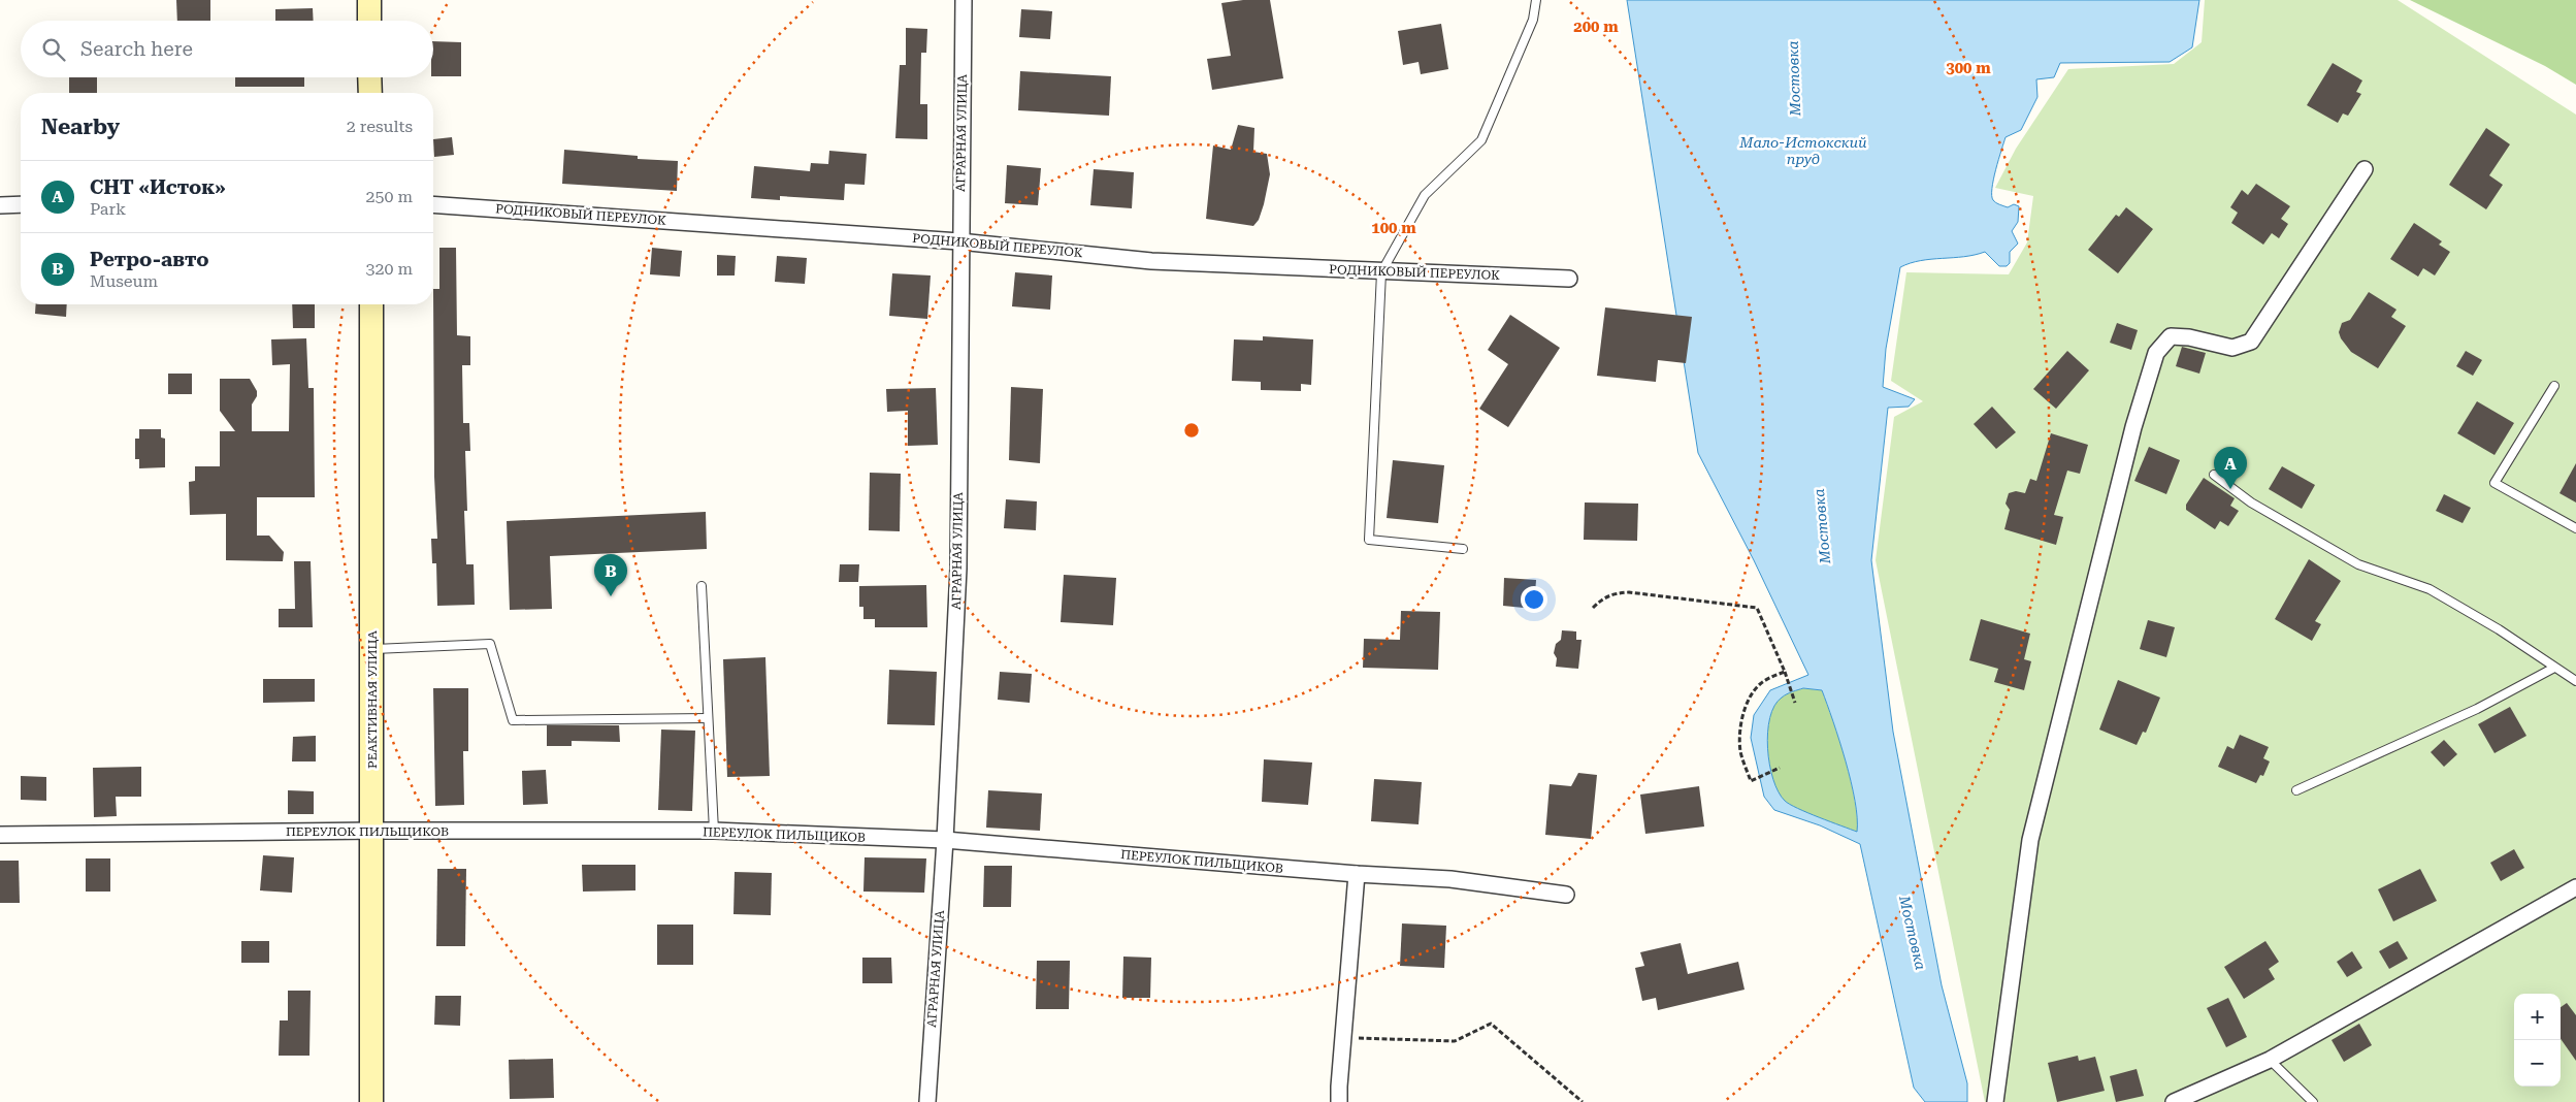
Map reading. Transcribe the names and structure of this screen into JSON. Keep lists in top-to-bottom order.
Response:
{
  "streets": {
    "main road": ["РЕАКТИВНАЯ УЛИЦА"],
    "street": ["АГРАРНАЯ УЛИЦА", "РОДНИКОВЫЙ ПЕРЕУЛОК", "ПЕРЕУЛОК ПИЛЬЩИКОВ"]
  },
  "crossings": [
    ["АГРАРНАЯ УЛИЦА", "РОДНИКОВЫЙ ПЕРЕУЛОК"],
    ["АГРАРНАЯ УЛИЦА", "ПЕРЕУЛОК ПИЛЬЩИКОВ"],
    ["РЕАКТИВНАЯ УЛИЦА", "ПЕРЕУЛОК ПИЛЬЩИКОВ"]
  ],
  "water": ["Мостовка", "Мало-Истокский пруд"],
  "page": {
    "search": "Search here",
    "heading": ["Nearby", "2 results"],
    "list": [
      {
        "mark": "A",
        "name": "СНТ «Исток»",
        "note": "Park",
        "value": "250 m"
      },
      {
        "mark": "B",
        "name": "Ретро-авто",
        "note": "Museum",
        "value": "320 m"
      }
    ],
    "pins": ["A", "B"],
    "map_buttons": ["+", "−"]
  },
  "rings": ["200 m", "300 m", "100 m"]
}
